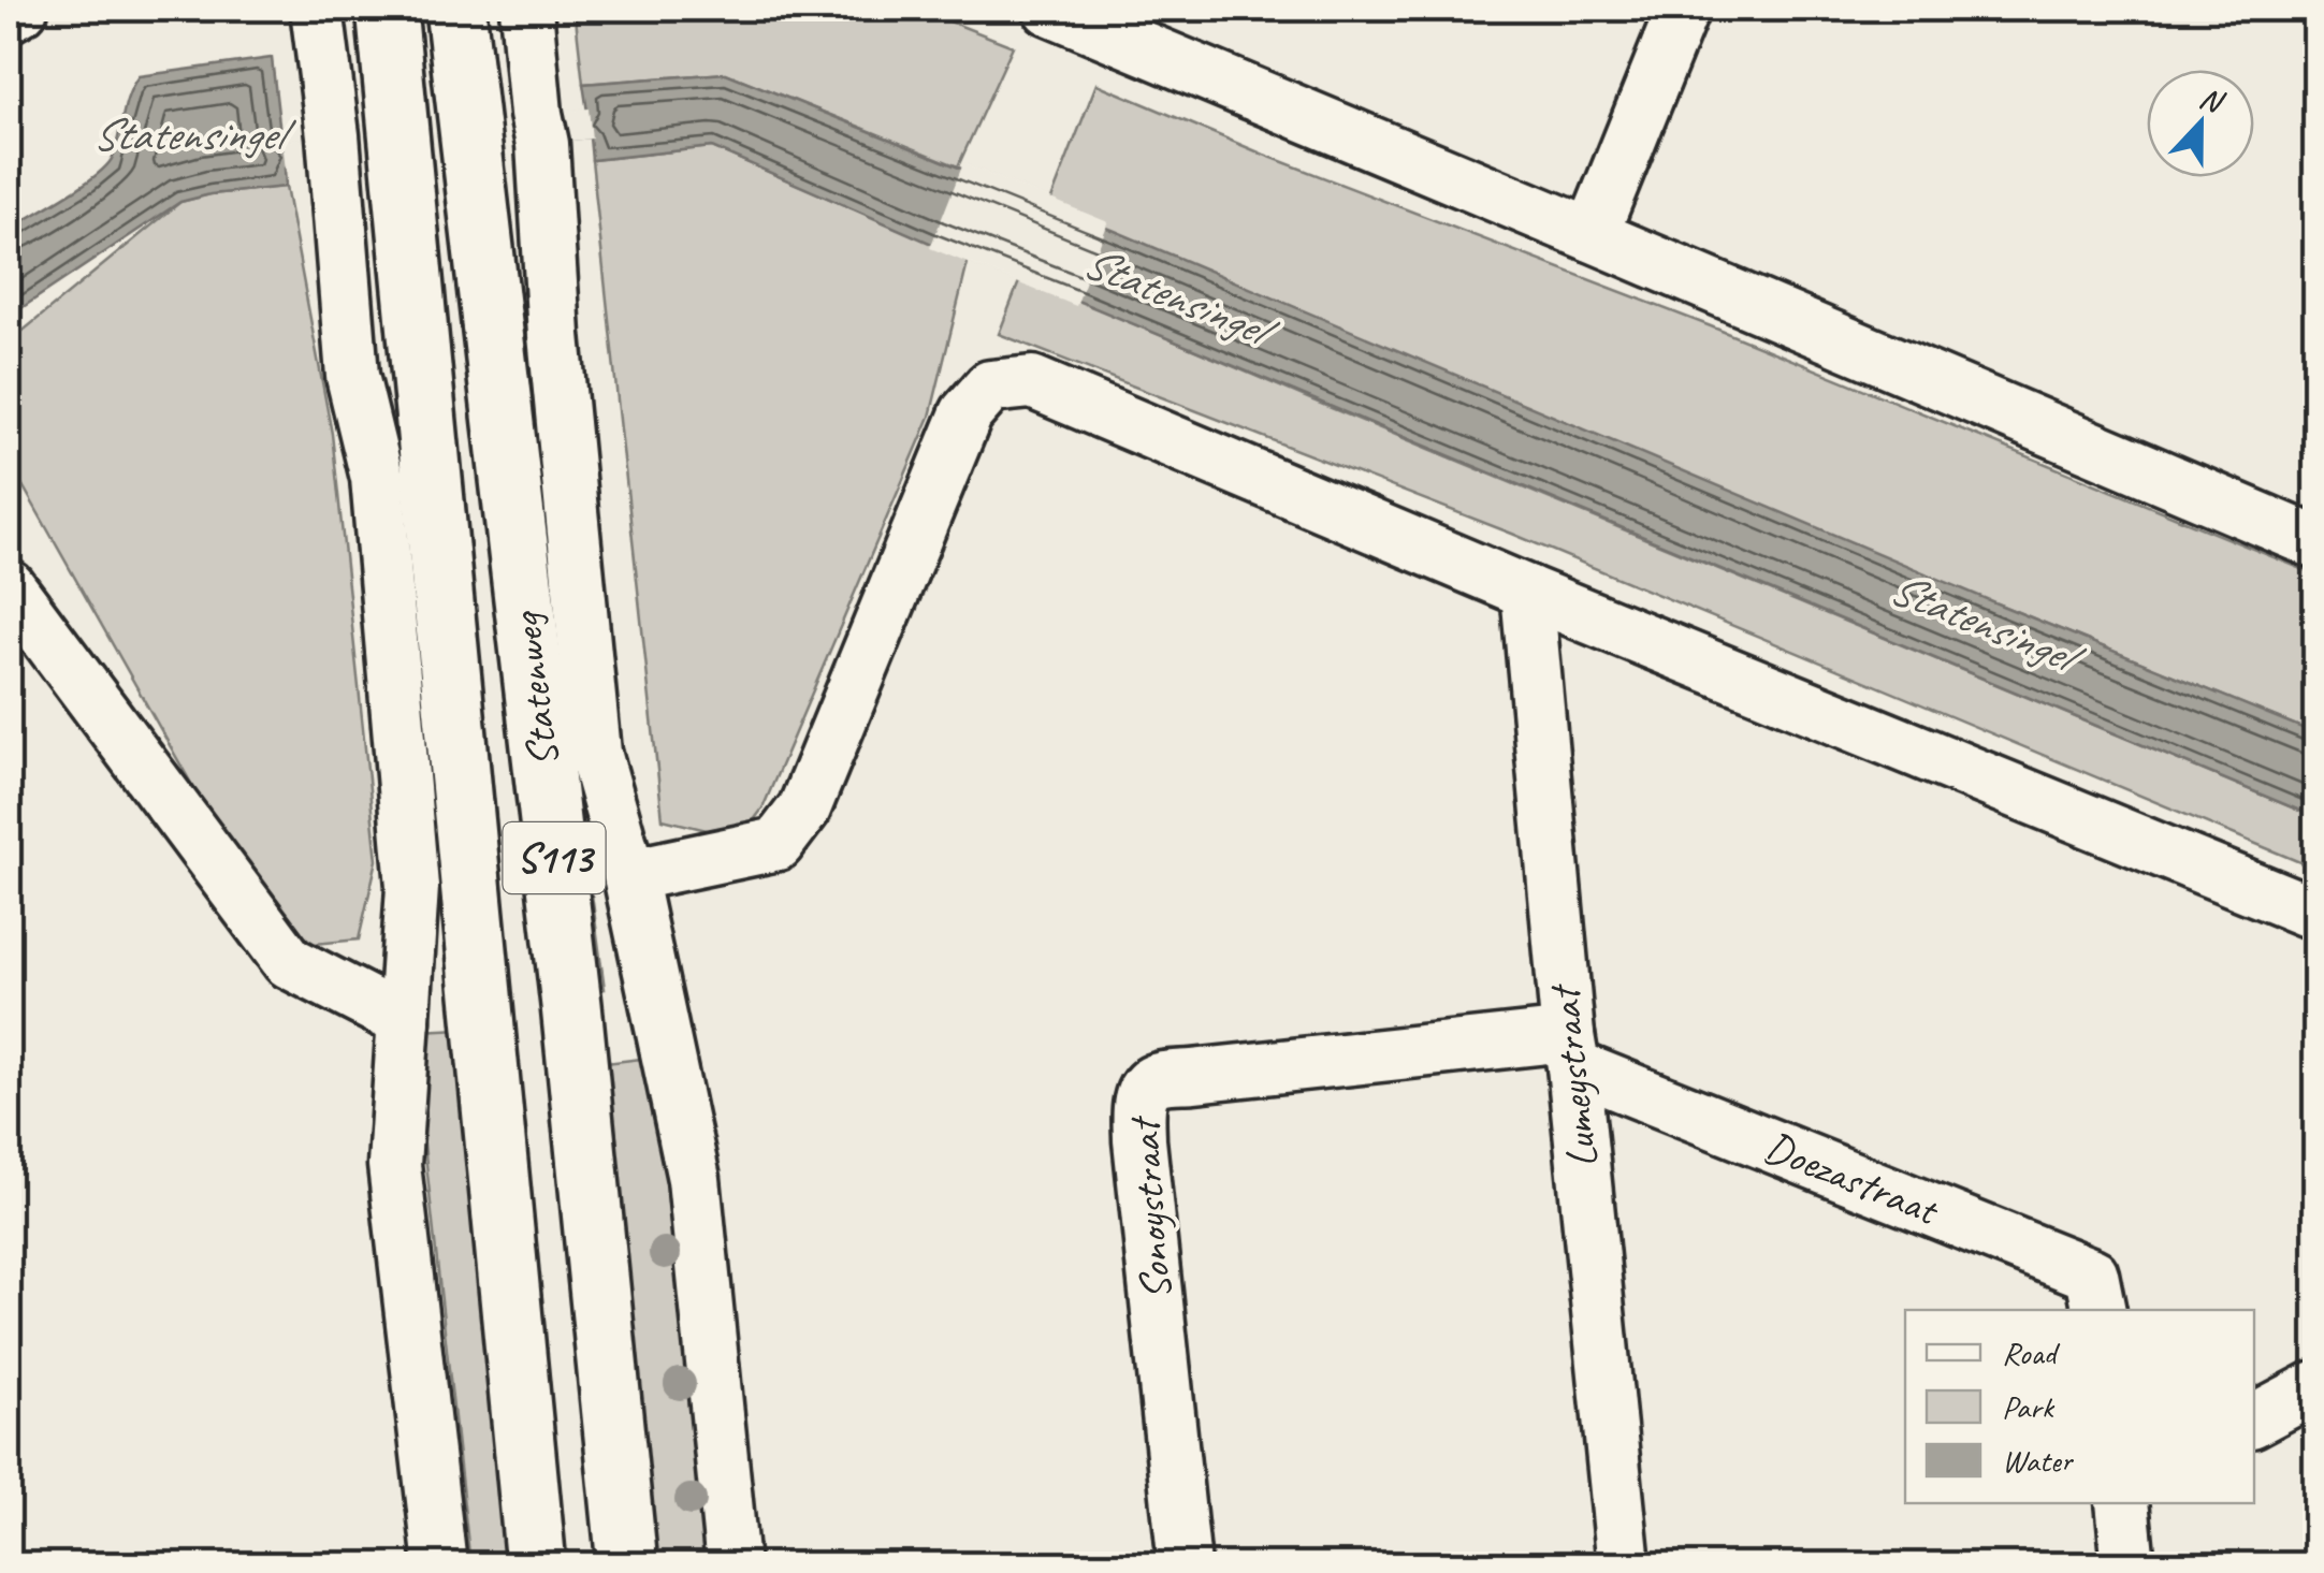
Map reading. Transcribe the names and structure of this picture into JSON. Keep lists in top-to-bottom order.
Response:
{
  "streets": {
    "main road": ["Statenweg", "S113"],
    "street": ["Lumeystraat", "Doezastraat", "Sonoystraat"]
  },
  "crossings": [
    ["Lumeystraat", "Doezastraat"],
    ["Lumeystraat", "Sonoystraat"],
    ["Doezastraat", "Sonoystraat"]
  ],
  "water": ["Statensingel"],
  "legend": ["Road", "Park", "Water"],
  "north": "top"
}
